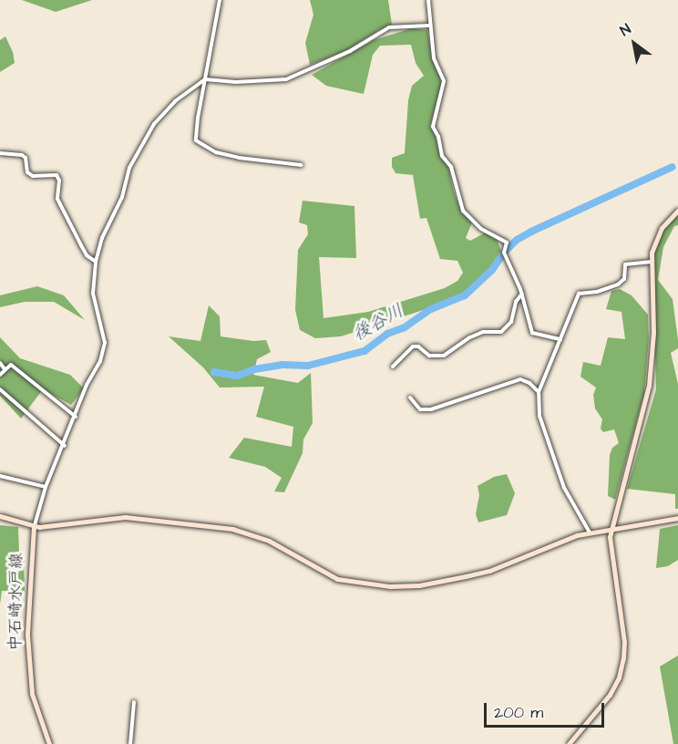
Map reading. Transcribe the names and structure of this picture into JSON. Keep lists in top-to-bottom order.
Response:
{
  "streets": {
    "street": ["中石崎水戸線"]
  },
  "water": ["後谷川"],
  "scale_bar": "200 m",
  "north": "top left"
}
